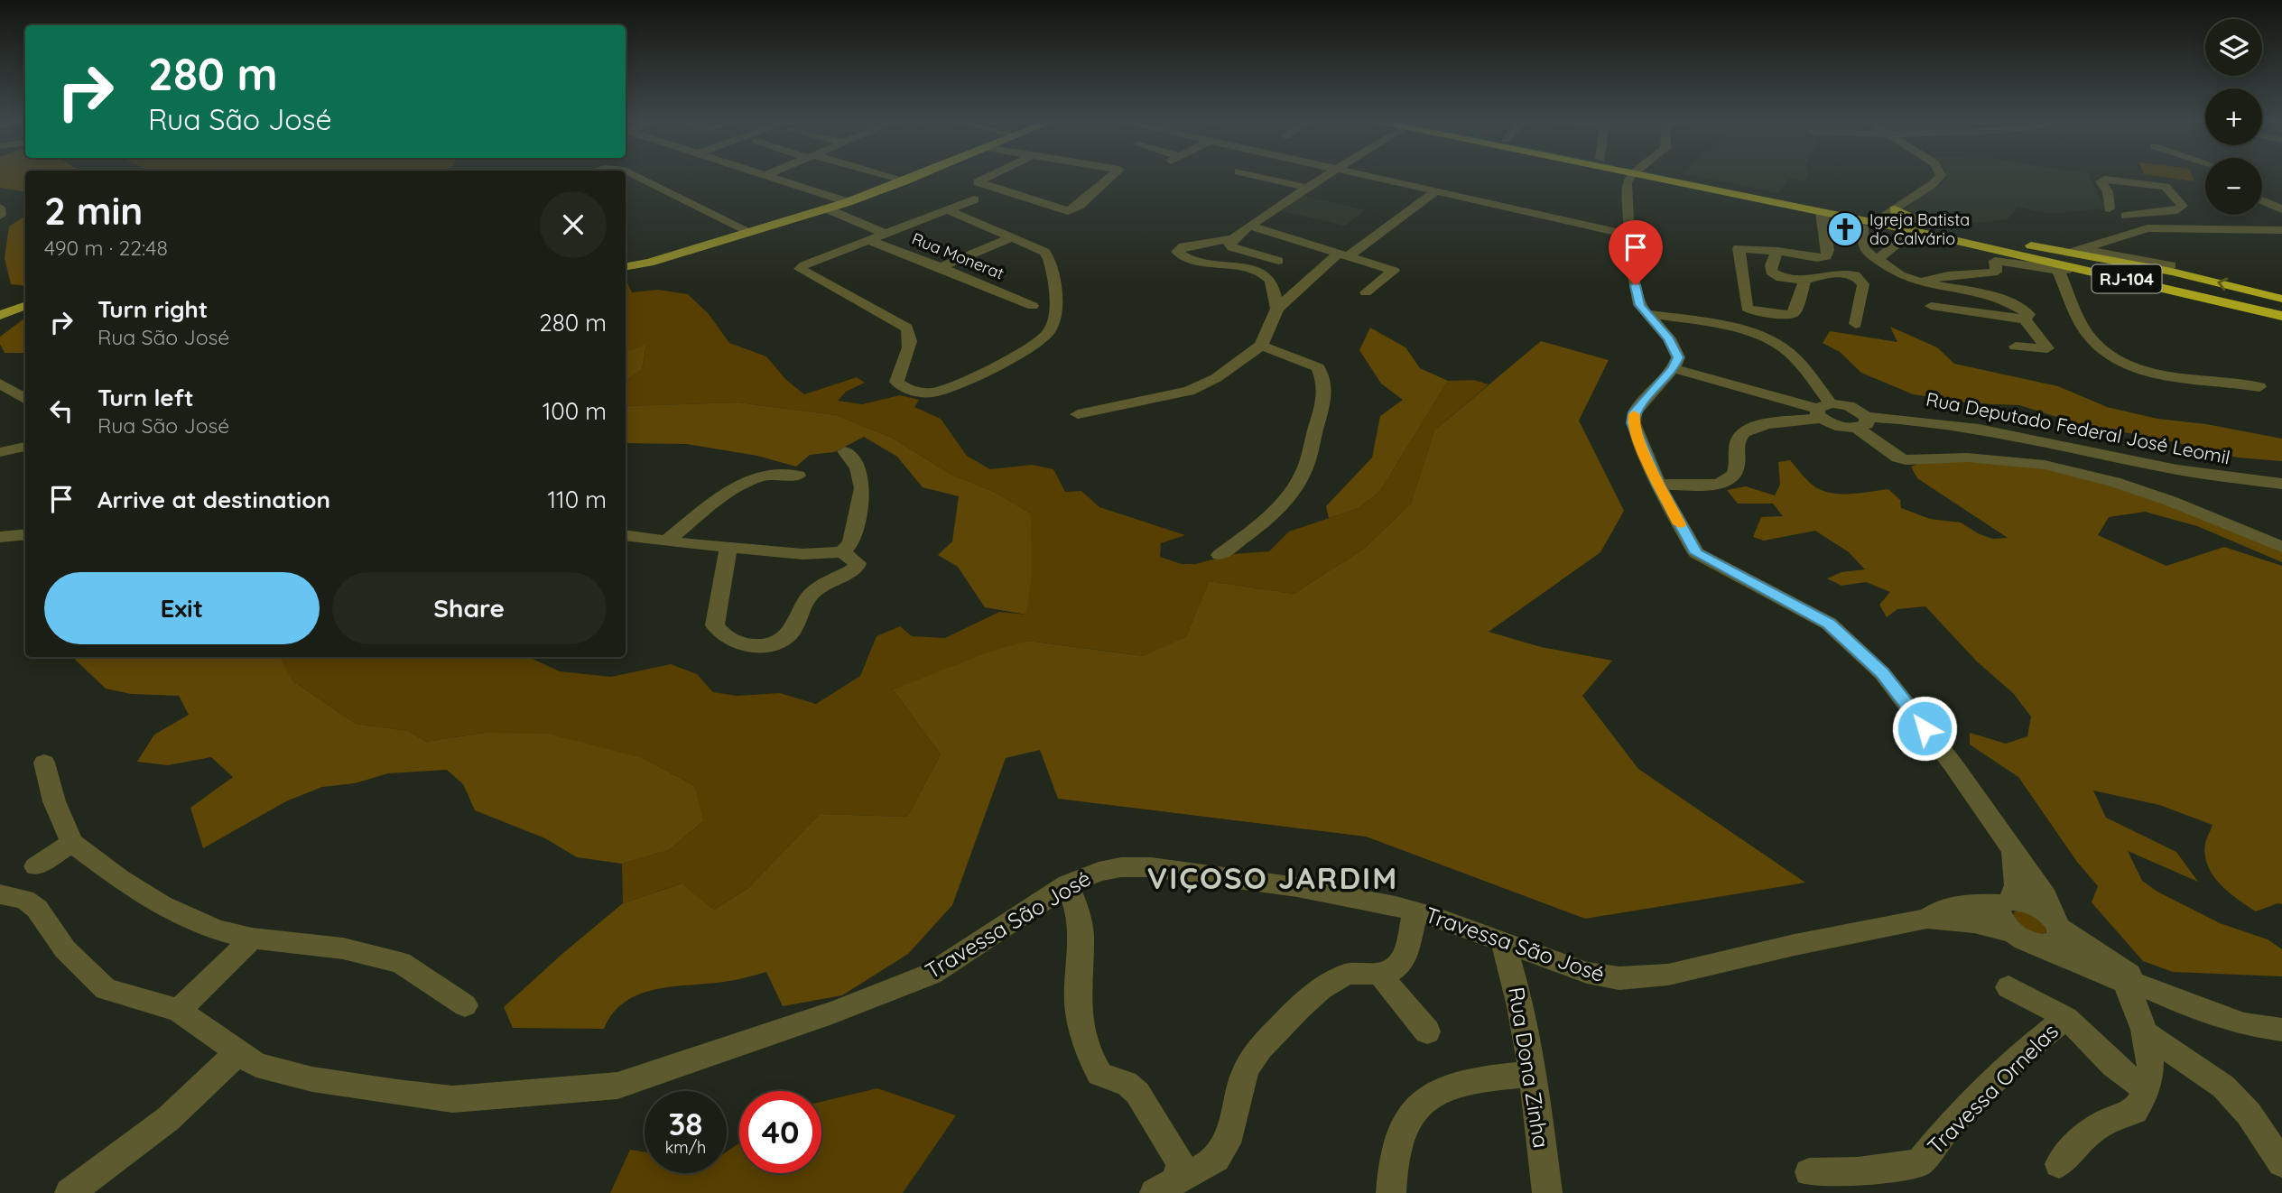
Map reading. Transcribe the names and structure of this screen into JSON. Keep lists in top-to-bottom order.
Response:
{
  "streets": {
    "highway": ["RJ-104"],
    "street": [
      "Rua Monerat",
      "Rua Deputado Federal José Leomil",
      "Travessa São José",
      "Rua Dona Zinha",
      "Travessa Ornelas"
    ]
  },
  "crossings": [
    ["Travessa São José", "Rua Dona Zinha"]
  ],
  "districts": ["VIÇOSO JARDIM"],
  "places": {
    "church": ["Igreja Batista do Calvário"]
  },
  "page": {
    "map_buttons": ["+", "−"],
    "turn": ["280 m", "Rua São José"],
    "heading": ["2 min", "490 m · 22:48"],
    "list": [
      {
        "name": "Turn right",
        "note": "Rua São José",
        "value": "280 m"
      },
      {
        "name": "Turn left",
        "note": "Rua São José",
        "value": "100 m"
      },
      {
        "name": "Arrive at destination",
        "value": "110 m"
      }
    ],
    "buttons": ["Exit", "Share"],
    "speed": "38 km/h",
    "limit": "40"
  }
}
